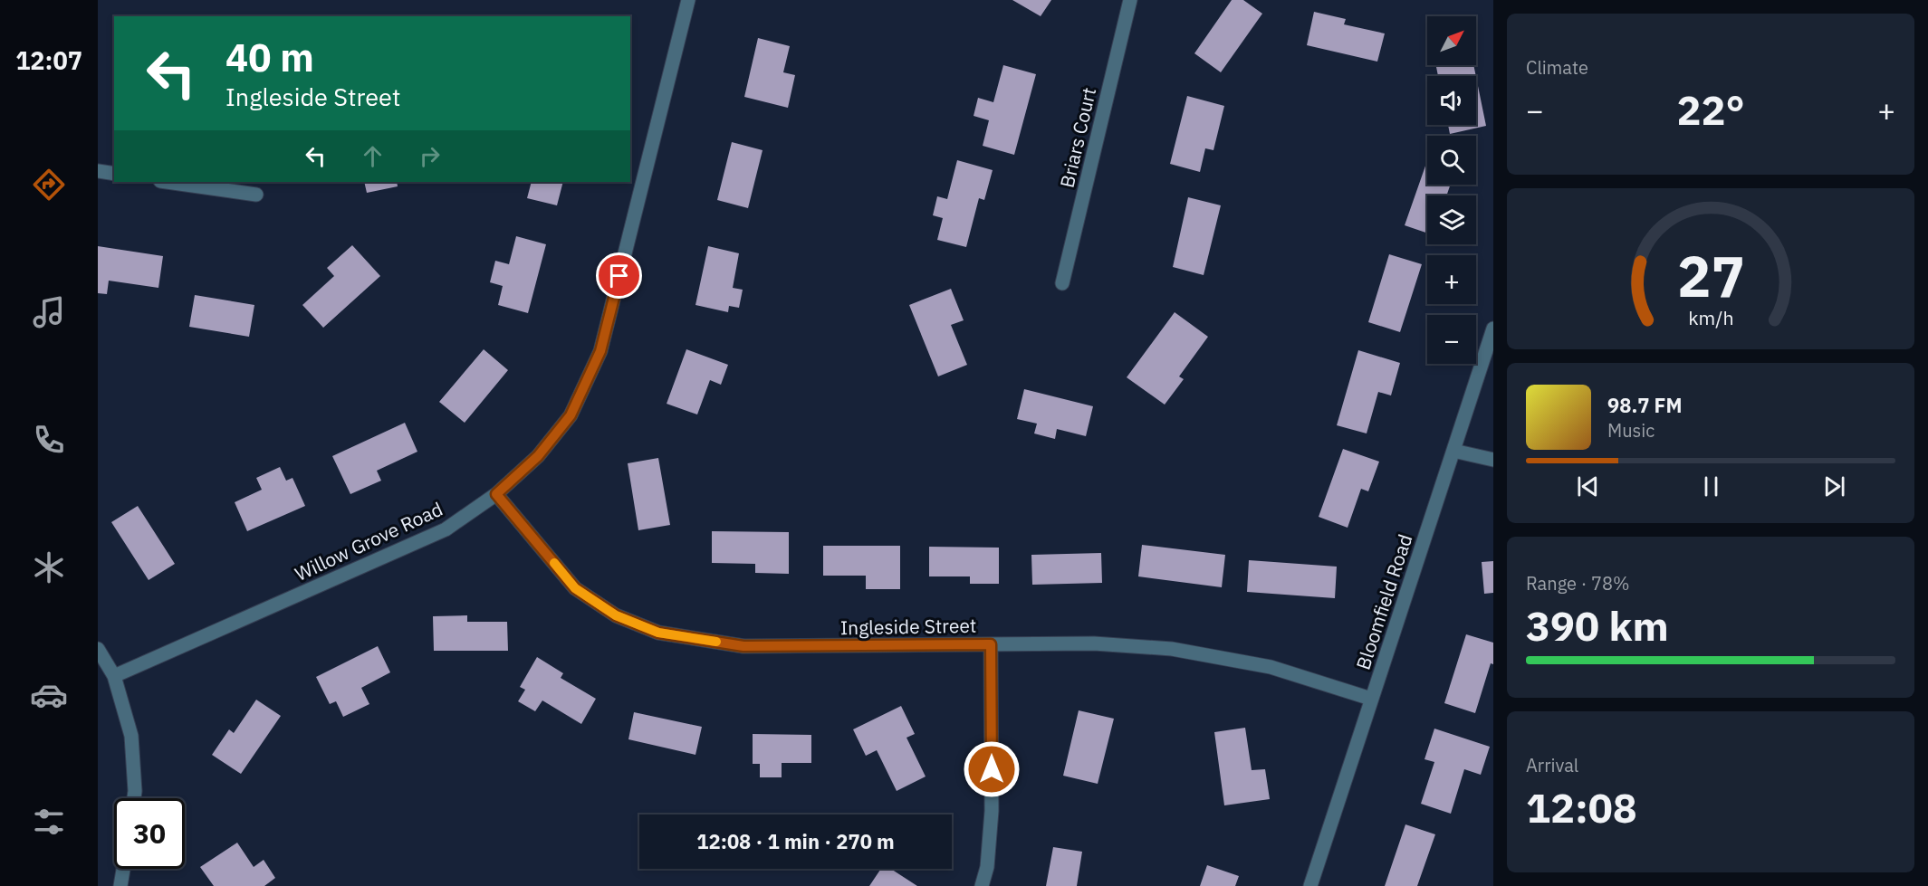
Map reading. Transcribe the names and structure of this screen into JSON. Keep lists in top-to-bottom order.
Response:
{
  "streets": {
    "street": [
      "Briars Court",
      "Willow Grove Road",
      "Bloomfield Road",
      "Ingleside Street"
    ]
  },
  "crossings": [
    ["Willow Grove Road", "Ingleside Street"],
    ["Bloomfield Road", "Ingleside Street"]
  ],
  "north": "top right",
  "page": {
    "tabs": "12:07",
    "tile": [
      "Climate",
      ["Range · 78%", "390 km"],
      ["Arrival", "12:08"]
    ],
    "map_buttons": ["+", "−"],
    "turn": ["40 m", "Ingleside Street"],
    "heat": ["−", "22°", "+"],
    "song": ["98.7 FM", "Music"],
    "limit": "30",
    "trip": "12:08 · 1 min · 270 m",
    "gauge": ["27", "km/h"]
  }
}
